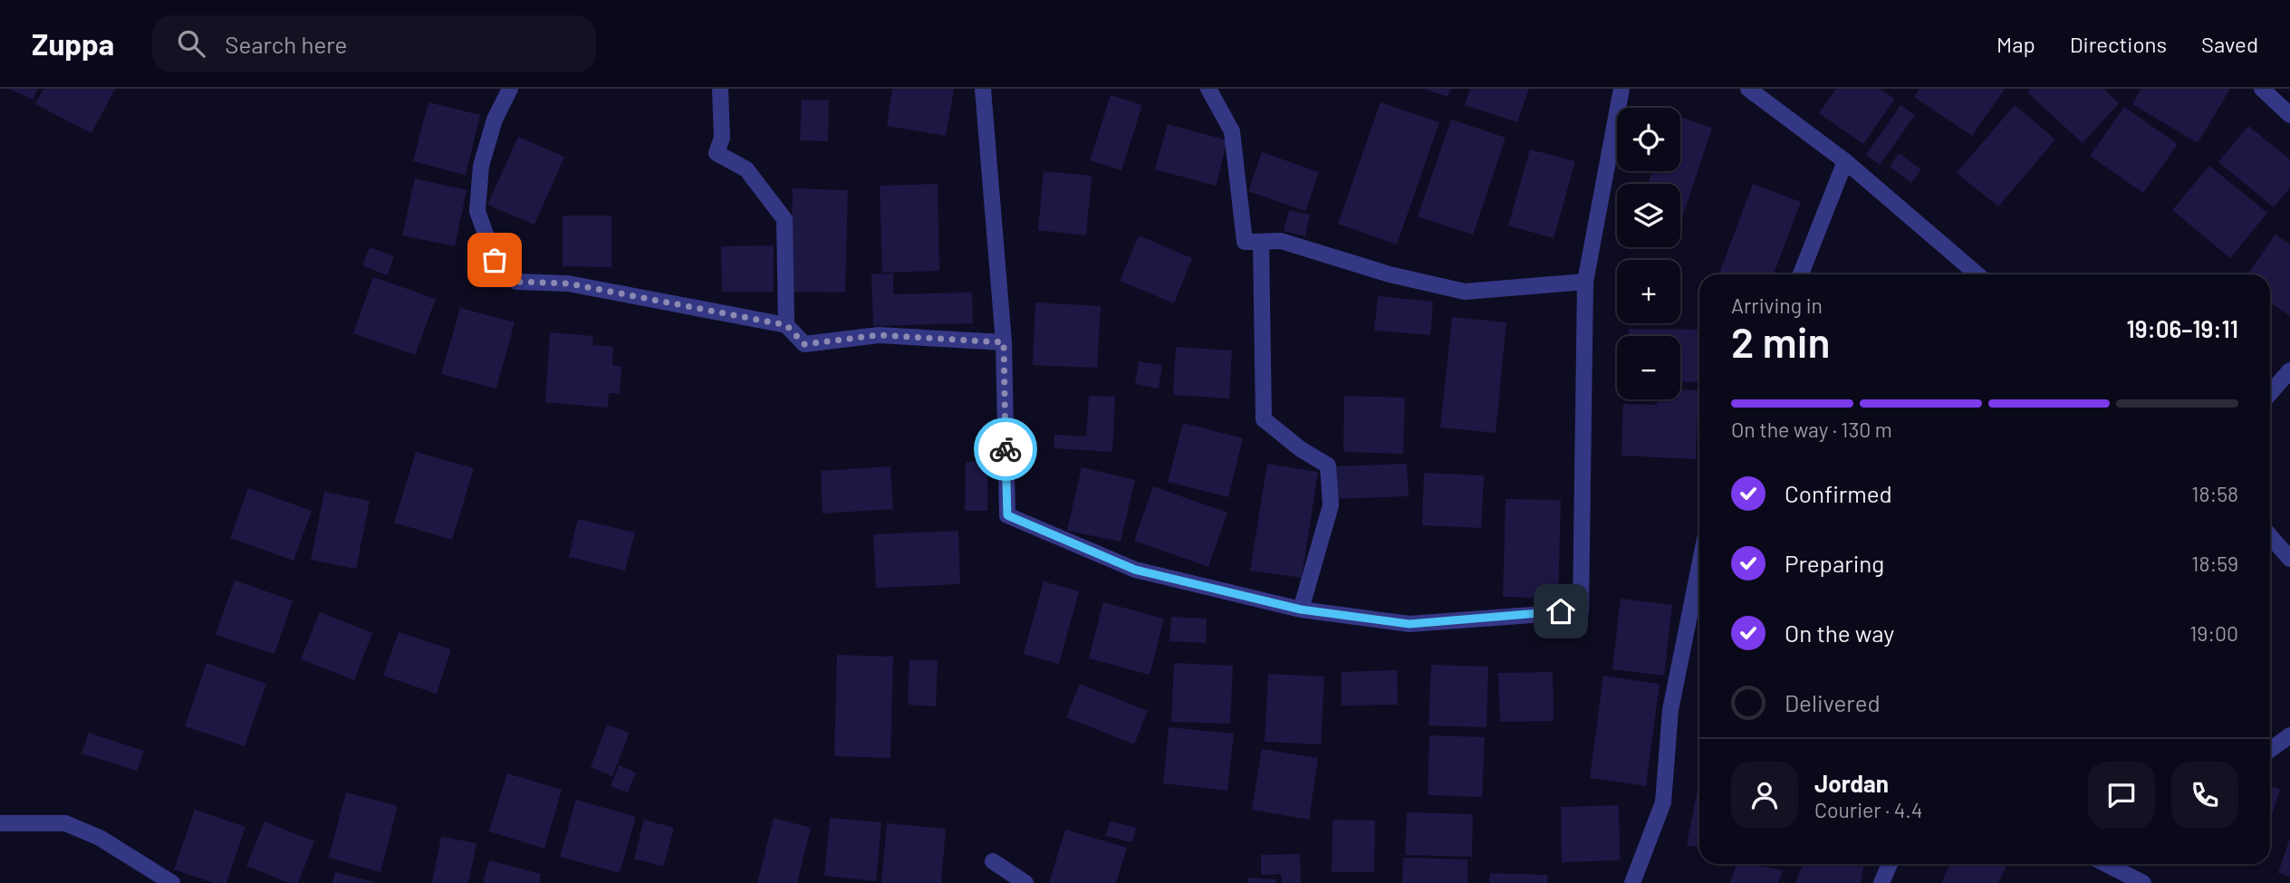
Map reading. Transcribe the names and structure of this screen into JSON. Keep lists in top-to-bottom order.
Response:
{
  "page": {
    "header": "Zuppa",
    "search": "Search here",
    "nav": ["Map", "Directions", "Saved"],
    "map_buttons": ["+", "−"],
    "heading": ["2 min", "Arriving in", "19:06–19:11"],
    "panel": ["Jordan", "Courier · 4.4"],
    "bar": "On the way · 130 m",
    "list": [
      ["Confirmed", "18:58"],
      ["Preparing", "18:59"],
      ["On the way", "19:00"],
      "Delivered"
    ]
  }
}
